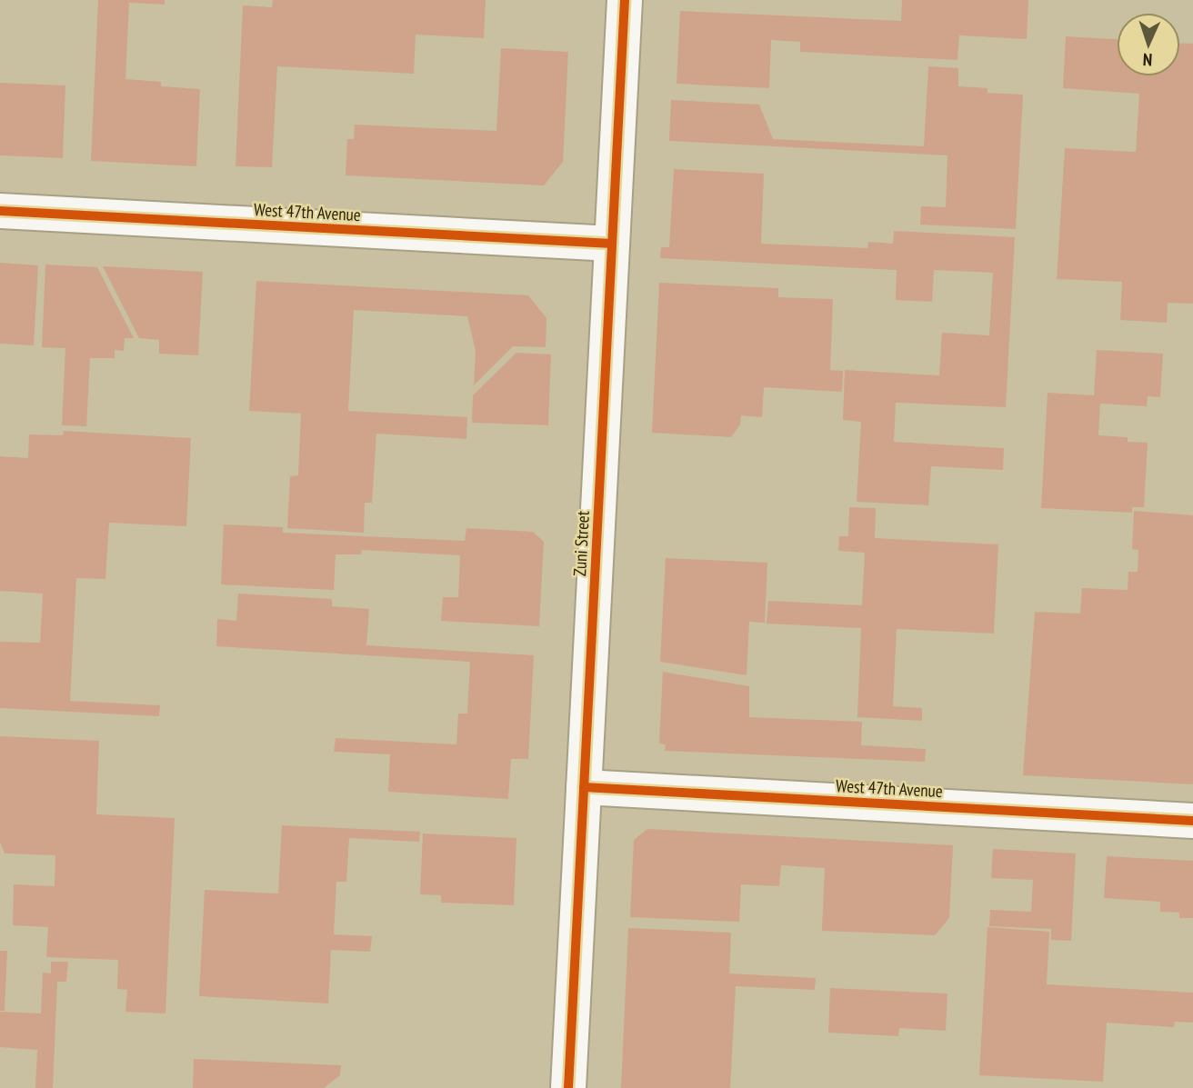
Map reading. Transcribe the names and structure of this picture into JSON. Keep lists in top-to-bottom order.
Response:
{
  "streets": {
    "street": ["West 47th Avenue", "Zuni Street"]
  },
  "crossings": [
    ["West 47th Avenue", "Zuni Street"]
  ],
  "north": "bottom"
}
